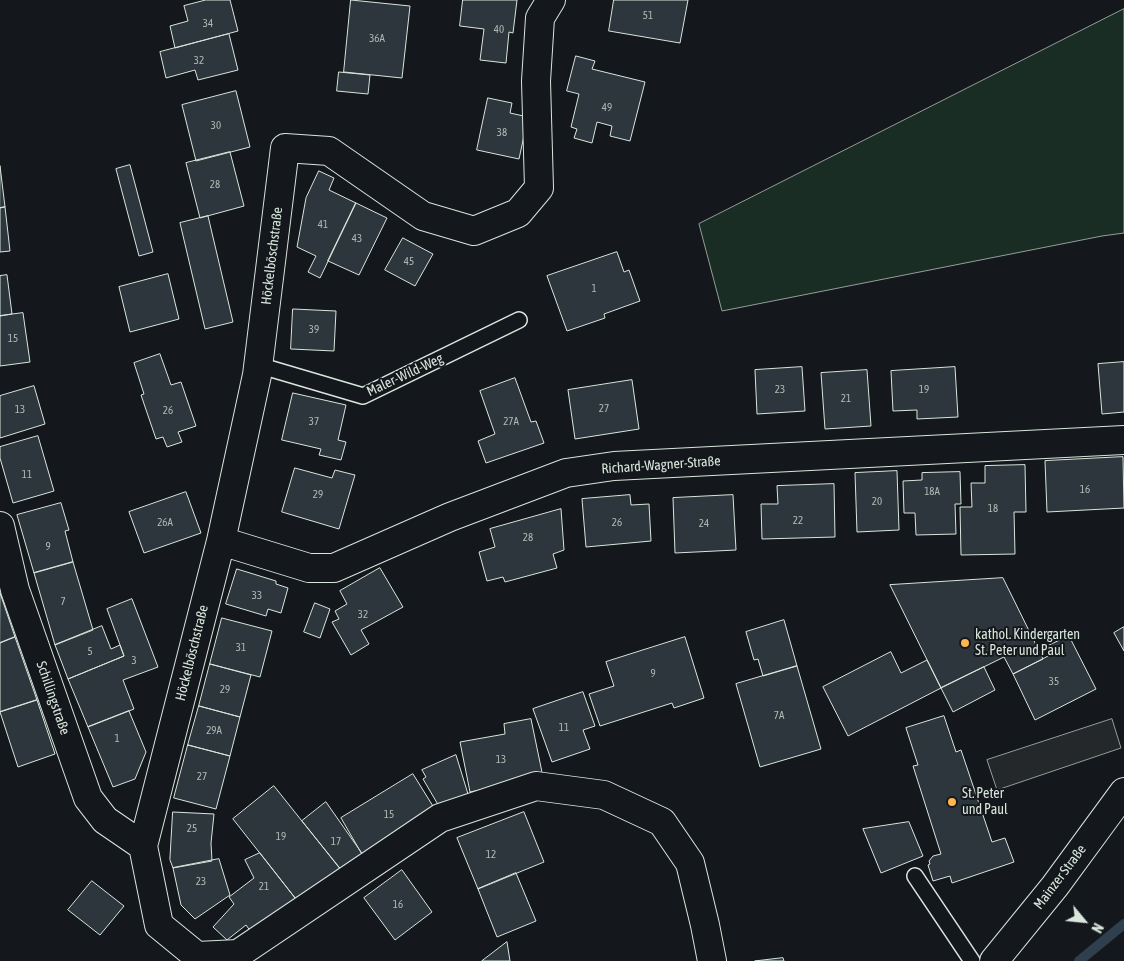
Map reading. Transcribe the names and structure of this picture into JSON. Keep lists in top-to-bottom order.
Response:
{
  "streets": {
    "street": [
      "Höckelböschstraße",
      "Richard-Wagner-Straße",
      "Schillingstraße",
      "Mainzer Straße"
    ],
    "lane": ["Maler-Wild-Weg"]
  },
  "crossings": [
    ["Höckelböschstraße", "Maler-Wild-Weg"],
    ["Höckelböschstraße", "Richard-Wagner-Straße"],
    ["Höckelböschstraße", "Schillingstraße"]
  ],
  "places": ["kathol. Kindergarten St. Peter und Paul", "St. Peter und Paul"],
  "house_numbers": [
    "51",
    "34",
    "40",
    "36A",
    "32",
    "49",
    "30",
    "38",
    "28",
    "41",
    "43",
    "45",
    "1",
    "39",
    "15",
    "23",
    "19",
    "21",
    "27",
    "13",
    "26",
    "37",
    "27A",
    "11",
    "16",
    "18A",
    "29",
    "20",
    "18",
    "22",
    "26A",
    "26",
    "24",
    "28",
    "9",
    "33",
    "7",
    "32",
    "31",
    "5",
    "3",
    "9",
    "35",
    "29",
    "7A",
    "11",
    "29A",
    "1",
    "13",
    "27",
    "15",
    "25",
    "19",
    "17",
    "12",
    "23",
    "21",
    "16"
  ],
  "north": "bottom right"
}
